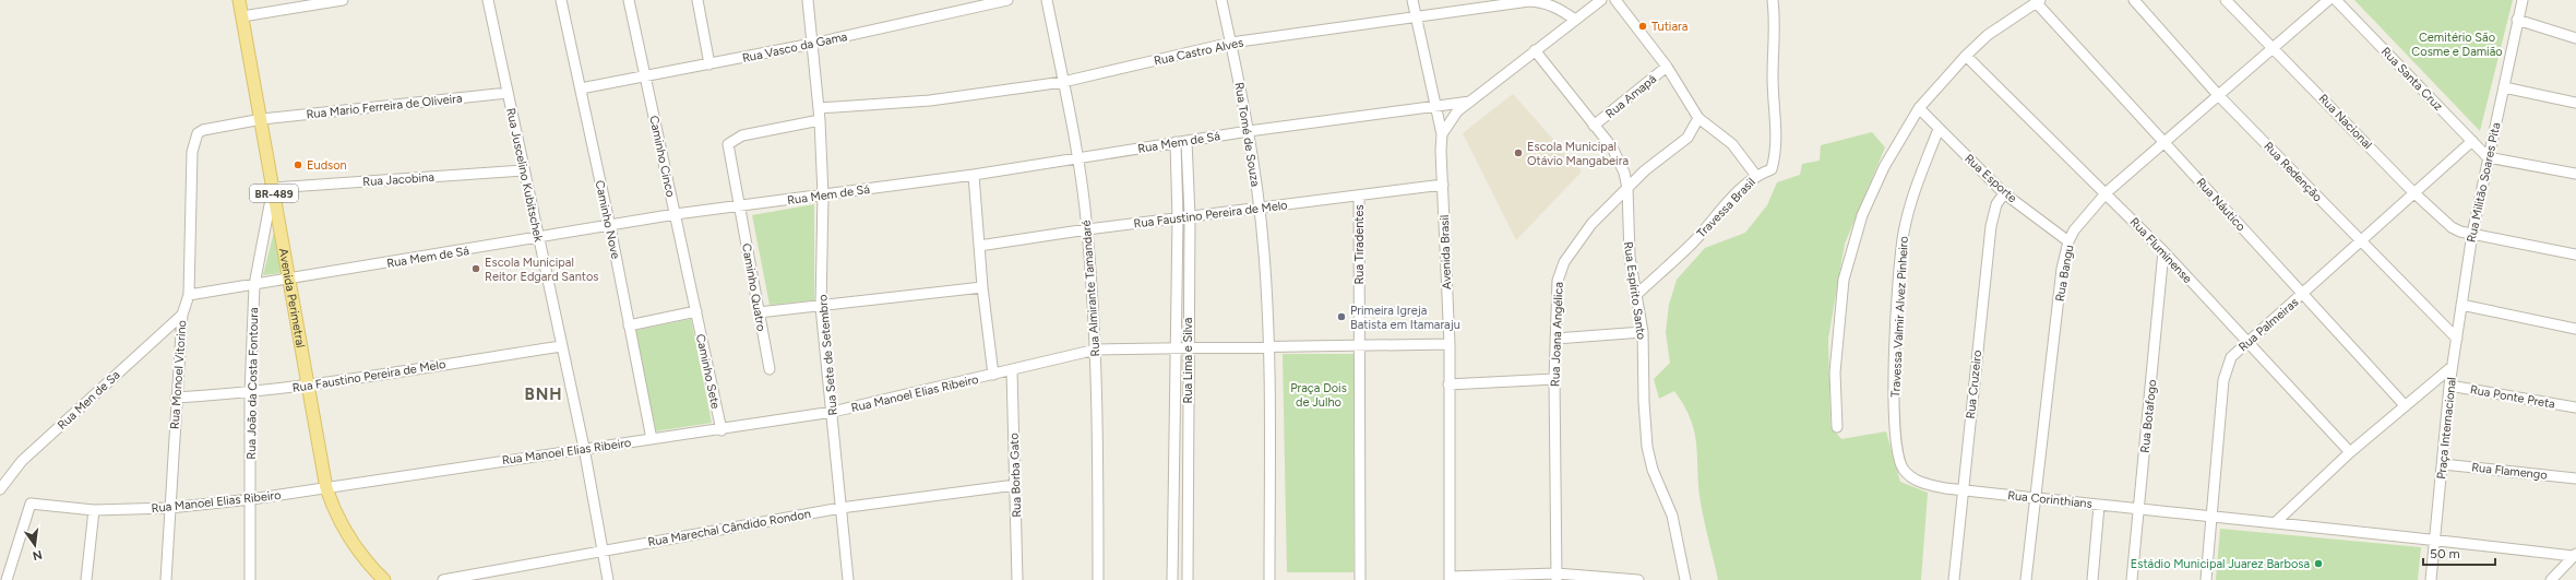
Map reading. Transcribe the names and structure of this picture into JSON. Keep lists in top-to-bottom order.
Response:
{
  "streets": {
    "main road": ["BR-489", "Avenida Perimetral"],
    "street": [
      "Rua Vasco da Gama",
      "Rua Castro Alves",
      "Rua Santa Cruz",
      "Rua Amapá",
      "Rua Mario Ferreira de Oliveira",
      "Rua Nacional",
      "Rua Tomé de Souza",
      "Rua Mem de Sá",
      "Caminho Cinco",
      "Rua Redenção",
      "Rua Juscelino Kubitschek",
      "Rua Esporte",
      "Rua Jacobina",
      "Rua Militão Soares Pita",
      "Rua Náutico",
      "Travessa Brasil",
      "Rua Faustino Pereira de Melo",
      "Caminho Nove",
      "Rua Tiradentes",
      "Rua Fluminense",
      "Avenida Brasil",
      "Rua Bangu",
      "Caminho Quatro",
      "Rua Almirante Tamandaré",
      "Rua Espírito Santo",
      "Travessa Valmir Alvez Pinheiro",
      "Rua Palmeiras",
      "Rua Joana Angélica",
      "Rua Sete de Setembro",
      "Rua Lima e Silva",
      "Caminho Sete",
      "Rua Monoel Vitorino",
      "Rua João da Costa Fontoura",
      "Rua Cruzeiro",
      "Rua Manoel Elias Ribeiro",
      "Rua Ponte Preta",
      "Rua Men de Sa",
      "Rua Botafogo",
      "Praça Internacional",
      "Rua Flamengo",
      "Rua Borba Gato",
      "Rua Corinthians",
      "Rua Marechal Cândido Rondon"
    ]
  },
  "crossings": [
    ["Rua Vasco da Gama", "Caminho Cinco"],
    ["Rua Vasco da Gama", "Caminho Nove"],
    ["Rua Vasco da Gama", "Rua Sete de Setembro"],
    ["Rua Castro Alves", "Rua Tomé de Souza"],
    ["Rua Castro Alves", "Avenida Brasil"],
    ["Rua Castro Alves", "Rua Almirante Tamandaré"],
    ["Rua Castro Alves", "Rua Sete de Setembro"],
    ["Rua Santa Cruz", "Rua Militão Soares Pita"],
    ["Rua Santa Cruz", "Rua Palmeiras"],
    ["Rua Amapá", "Rua Espírito Santo"],
    ["Rua Mario Ferreira de Oliveira", "Rua Juscelino Kubitschek"],
    ["Rua Mario Ferreira de Oliveira", "Avenida Perimetral"],
    ["Rua Mario Ferreira de Oliveira", "Rua Monoel Vitorino"],
    ["Rua Nacional", "Rua Militão Soares Pita"],
    ["Rua Nacional", "Rua Bangu"],
    ["Rua Nacional", "Rua Palmeiras"],
    ["Rua Tomé de Souza", "Rua Mem de Sá"],
    ["Rua Tomé de Souza", "Rua Faustino Pereira de Melo"],
    ["Rua Tomé de Souza", "Rua Manoel Elias Ribeiro"],
    ["Rua Mem de Sá", "Caminho Cinco"],
    ["Rua Mem de Sá", "Rua Juscelino Kubitschek"],
    ["Rua Mem de Sá", "Caminho Nove"],
    ["Rua Mem de Sá", "Avenida Brasil"],
    ["Rua Mem de Sá", "Caminho Quatro"],
    ["Rua Mem de Sá", "Rua Almirante Tamandaré"],
    ["Rua Mem de Sá", "Avenida Perimetral"],
    ["Rua Mem de Sá", "Rua Sete de Setembro"],
    ["Rua Mem de Sá", "Rua Lima e Silva"],
    ["Rua Mem de Sá", "Rua Monoel Vitorino"],
    ["Rua Mem de Sá", "Rua João da Costa Fontoura"],
    ["Caminho Cinco", "Caminho Sete"],
    ["Rua Redenção", "Rua Militão Soares Pita"],
    ["Rua Redenção", "Rua Bangu"],
    ["Rua Redenção", "Rua Palmeiras"],
    ["Rua Juscelino Kubitschek", "Rua Jacobina"],
    ["Rua Juscelino Kubitschek", "Rua Faustino Pereira de Melo"],
    ["Rua Juscelino Kubitschek", "Rua Manoel Elias Ribeiro"],
    ["Rua Juscelino Kubitschek", "Rua Marechal Cândido Rondon"],
    ["Rua Esporte", "Rua Bangu"],
    ["Rua Esporte", "Travessa Valmir Alvez Pinheiro"],
    ["Rua Esporte", "Rua Cruzeiro"],
    ["Rua Jacobina", "Avenida Perimetral"],
    ["Rua Jacobina", "Rua João da Costa Fontoura"],
    ["Rua Militão Soares Pita", "Praça Internacional"],
    ["Rua Náutico", "Rua Bangu"],
    ["Rua Náutico", "Rua Palmeiras"],
    ["Rua Náutico", "Praça Internacional"],
    ["Travessa Brasil", "Rua Espírito Santo"],
    ["Rua Faustino Pereira de Melo", "Rua Tiradentes"],
    ["Rua Faustino Pereira de Melo", "Avenida Brasil"],
    ["Rua Faustino Pereira de Melo", "Rua Almirante Tamandaré"],
    ["Rua Faustino Pereira de Melo", "Avenida Perimetral"],
    ["Rua Faustino Pereira de Melo", "Rua Lima e Silva"],
    ["Rua Faustino Pereira de Melo", "Rua Monoel Vitorino"],
    ["Rua Faustino Pereira de Melo", "Rua João da Costa Fontoura"],
    ["Caminho Nove", "Rua Manoel Elias Ribeiro"],
    ["Rua Fluminense", "Rua Bangu"],
    ["Rua Fluminense", "Rua Palmeiras"],
    ["Rua Fluminense", "Rua Botafogo"],
    ["Rua Fluminense", "Praça Internacional"],
    ["Rua Bangu", "Rua Corinthians"],
    ["Caminho Quatro", "Rua Sete de Setembro"],
    ["Rua Almirante Tamandaré", "Rua Manoel Elias Ribeiro"],
    ["Rua Espírito Santo", "Rua Joana Angélica"],
    ["Avenida Perimetral", "Rua Monoel Vitorino"],
    ["Avenida Perimetral", "Rua João da Costa Fontoura"],
    ["Avenida Perimetral", "Rua Manoel Elias Ribeiro"],
    ["Travessa Valmir Alvez Pinheiro", "Rua Corinthians"],
    ["Rua Palmeiras", "Rua Corinthians"],
    ["Rua Sete de Setembro", "Rua Manoel Elias Ribeiro"],
    ["Rua Sete de Setembro", "Rua Marechal Cândido Rondon"],
    ["Rua Lima e Silva", "Rua Manoel Elias Ribeiro"],
    ["Caminho Sete", "Rua Manoel Elias Ribeiro"],
    ["Rua Monoel Vitorino", "Rua Manoel Elias Ribeiro"],
    ["Rua Monoel Vitorino", "Rua Men de Sa"],
    ["Rua João da Costa Fontoura", "Rua Manoel Elias Ribeiro"],
    ["Rua Cruzeiro", "Rua Corinthians"],
    ["Rua Manoel Elias Ribeiro", "Rua Borba Gato"],
    ["Rua Ponte Preta", "Praça Internacional"],
    ["Rua Botafogo", "Rua Corinthians"],
    ["Praça Internacional", "Rua Flamengo"],
    ["Rua Borba Gato", "Rua Marechal Cândido Rondon"]
  ],
  "districts": ["BNH"],
  "parks": ["Cemitério São Cosme e Damião", "Praça Dois de Julho"],
  "places": [
    "Tutiara",
    "Escola Municipal Otávio Mangabeira",
    "Eudson",
    "Escola Municipal Reitor Edgard Santos",
    "Primeira Igreja Batista em Itamaraju",
    "Estádio Municipal Juarez Barbosa"
  ],
  "scale_bar": "50 m",
  "north": "bottom"
}
